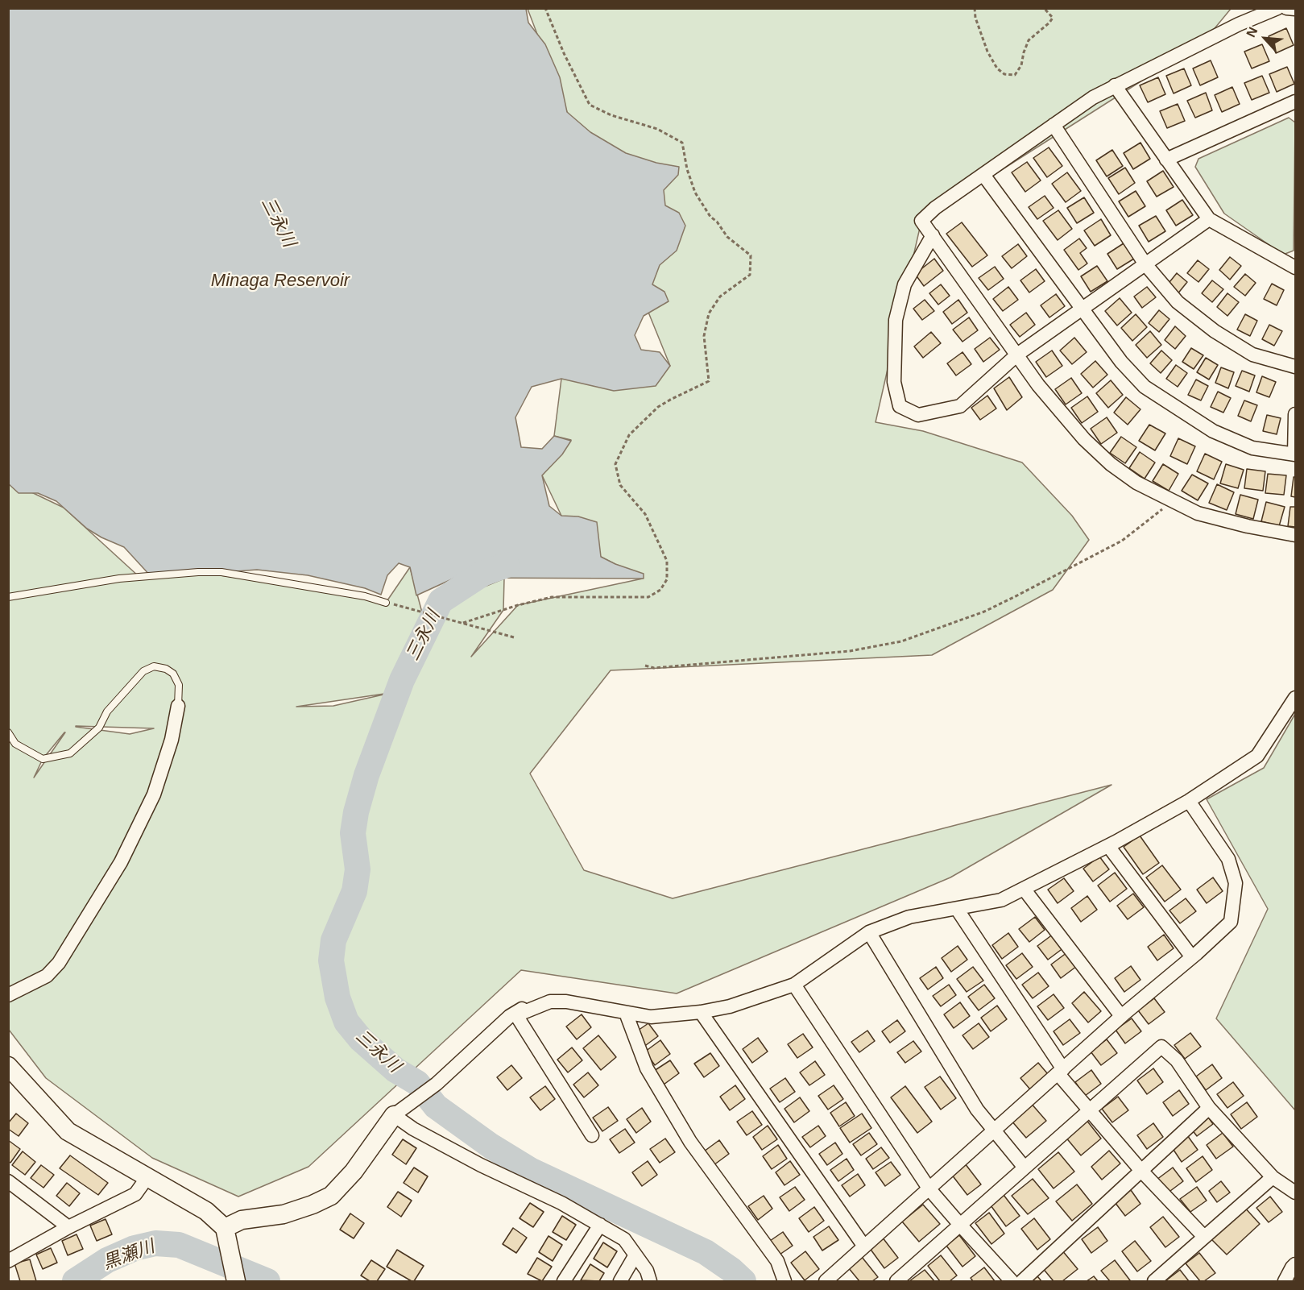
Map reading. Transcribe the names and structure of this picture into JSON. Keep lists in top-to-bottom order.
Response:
{
  "water": ["三永川", "Minaga Reservoir", "黒瀬川"],
  "north": "top left"
}
